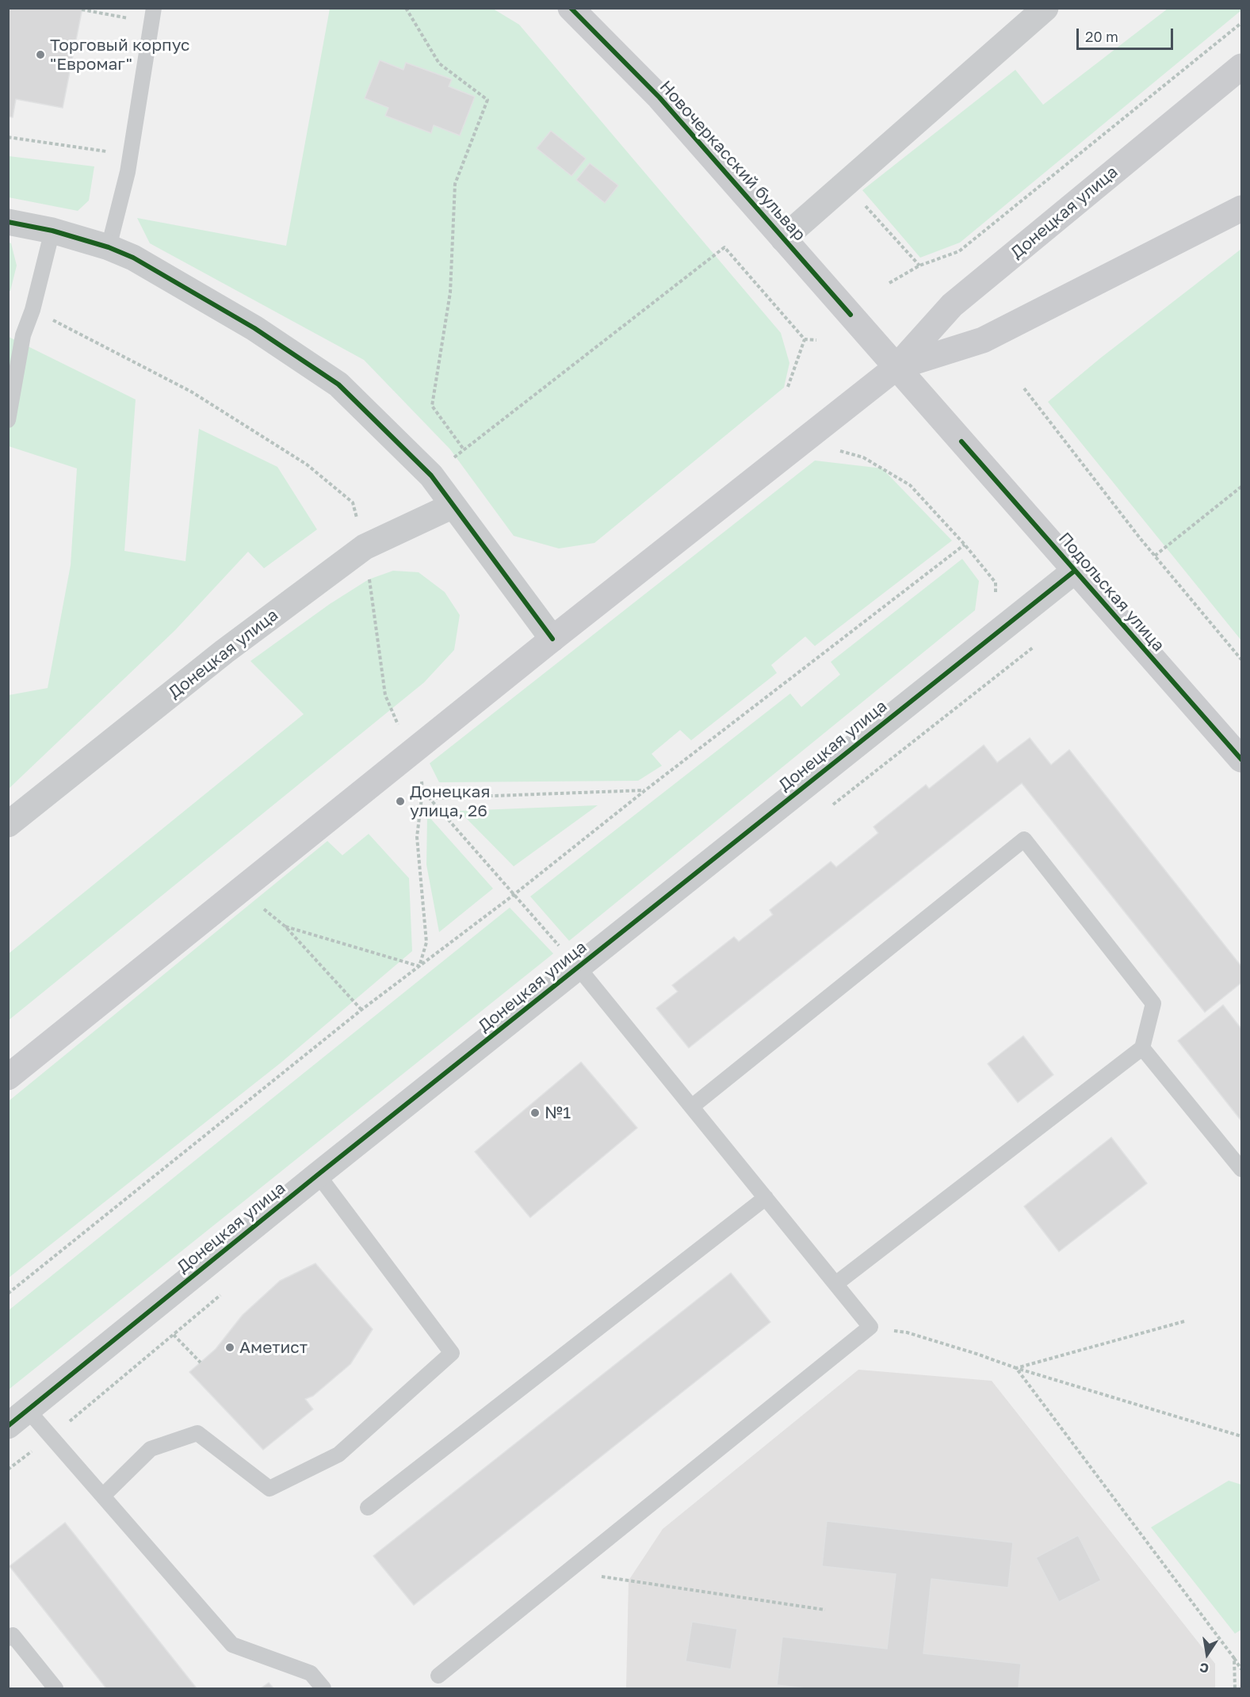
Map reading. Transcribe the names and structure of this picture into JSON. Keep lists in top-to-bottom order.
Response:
{
  "streets": {
    "main road": ["Новочеркасский бульвар", "Донецкая улица", "Подольская улица"]
  },
  "crossings": [
    ["Новочеркасский бульвар", "Донецкая улица"],
    ["Новочеркасский бульвар", "Подольская улица"],
    ["Донецкая улица", "Подольская улица"]
  ],
  "places": [
    "Торговый корпус \"Евромаг\"",
    "Донецкая улица, 26",
    "№1",
    "Аметист"
  ],
  "scale_bar": "20 m",
  "north": "bottom"
}
